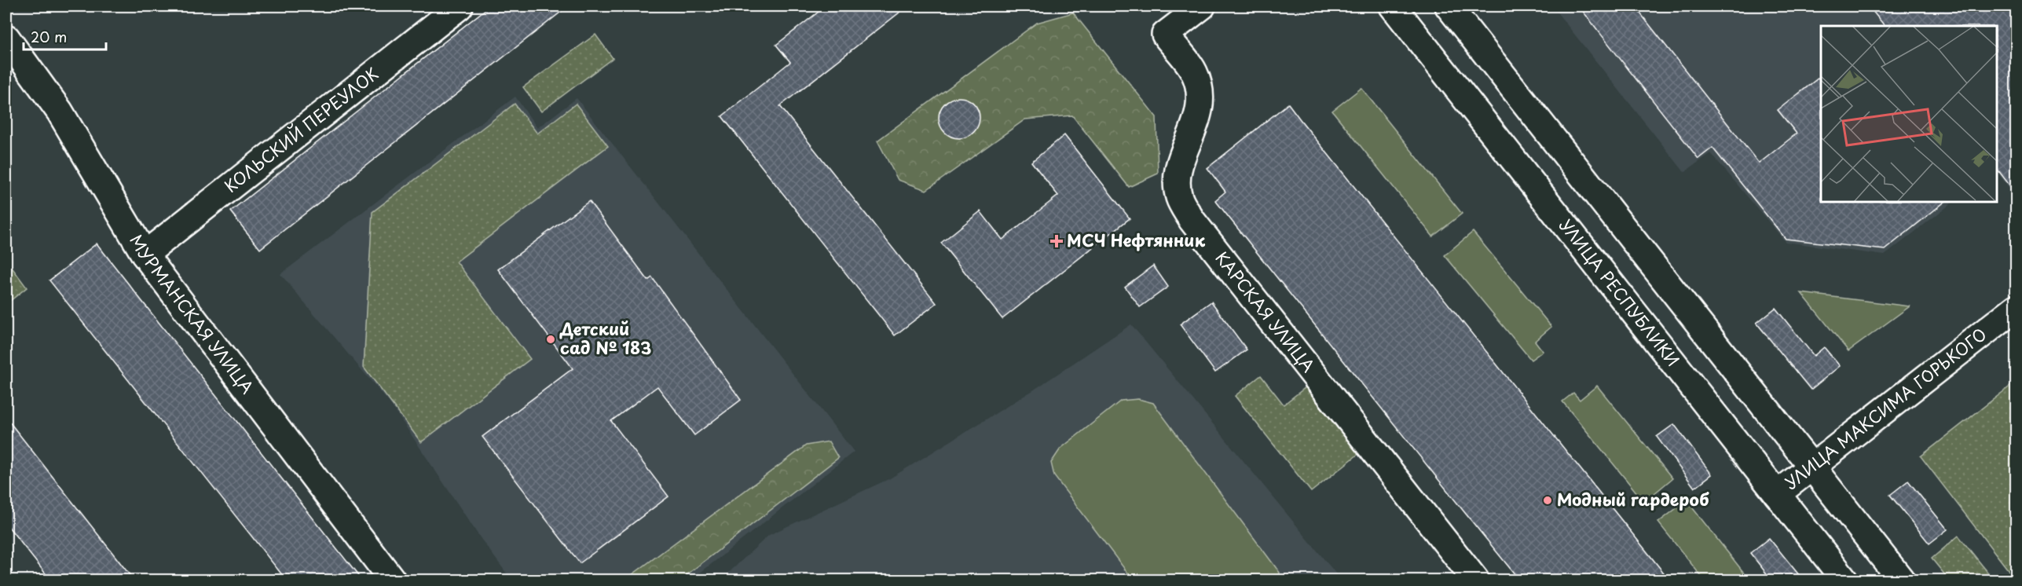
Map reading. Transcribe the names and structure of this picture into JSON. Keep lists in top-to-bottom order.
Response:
{
  "streets": {
    "street": [
      "КОЛЬСКИЙ ПЕРЕУЛОК",
      "УЛИЦА РЕСПУБЛИКИ",
      "КАРСКАЯ УЛИЦА",
      "МУРМАНСКАЯ УЛИЦА",
      "УЛИЦА МАКСИМА ГОРЬКОГО"
    ]
  },
  "crossings": [
    ["КОЛЬСКИЙ ПЕРЕУЛОК", "МУРМАНСКАЯ УЛИЦА"],
    ["УЛИЦА РЕСПУБЛИКИ", "УЛИЦА МАКСИМА ГОРЬКОГО"]
  ],
  "places": {
    "health": ["МСЧ Нефтянник"],
    "other": ["Детский сад № 183", "Модный гардероб"]
  },
  "scale_bar": "20 m"
}
